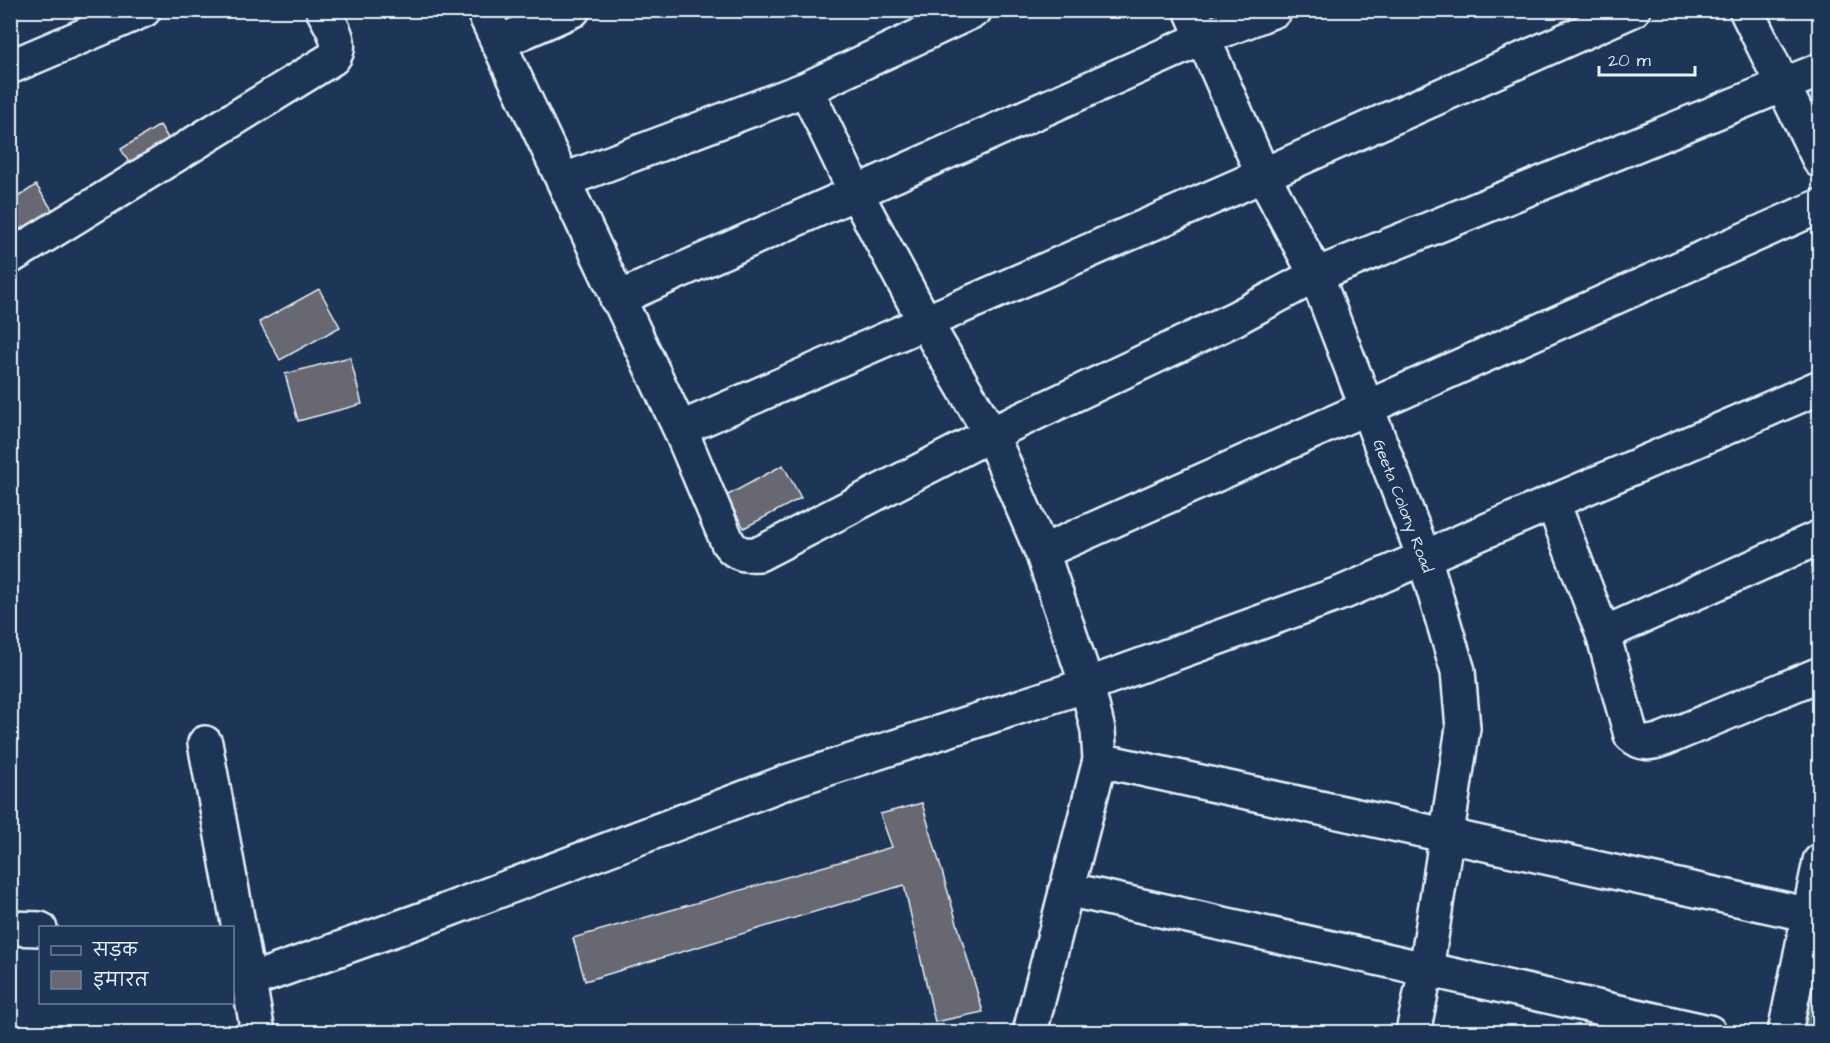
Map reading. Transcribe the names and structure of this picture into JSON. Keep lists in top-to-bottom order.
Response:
{
  "streets": {
    "street": ["Geeta Colony Road"]
  },
  "legend": ["सड़क", "इमारत"],
  "scale_bar": "20 m"
}
